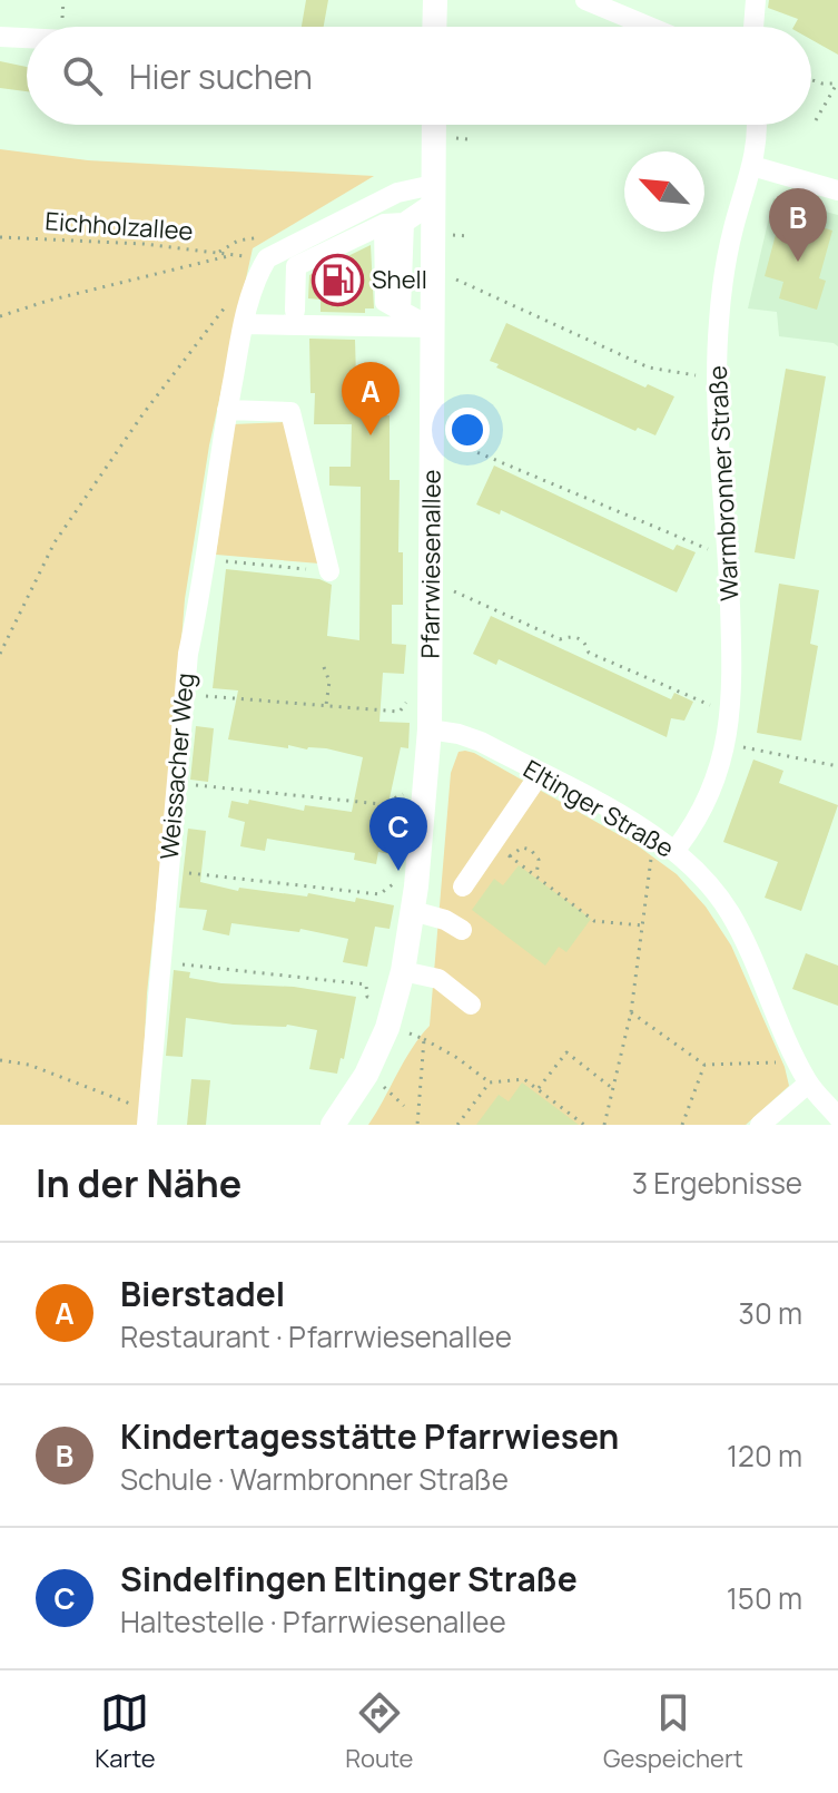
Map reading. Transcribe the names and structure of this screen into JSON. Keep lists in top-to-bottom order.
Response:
{
  "streets": {
    "main road": ["Pfarrwiesenallee"],
    "street": ["Warmbronner Straße", "Weissacher Weg", "Eltinger Straße"],
    "path": ["Eichholzallee"]
  },
  "crossings": [
    ["Warmbronner Straße", "Eltinger Straße"],
    ["Pfarrwiesenallee", "Weissacher Weg"],
    ["Pfarrwiesenallee", "Eltinger Straße"]
  ],
  "places": {
    "fuel station": ["Shell"]
  },
  "north": "top left",
  "page": {
    "search": "Hier suchen",
    "pins": ["B", "A", "C"],
    "heading": ["In der Nähe", "3 Ergebnisse"],
    "list": [
      {
        "mark": "A",
        "name": "Bierstadel",
        "note": "Restaurant · Pfarrwiesenallee",
        "value": "30 m"
      },
      {
        "mark": "B",
        "name": "Kindertagesstätte Pfarrwiesen",
        "note": "Schule · Warmbronner Straße",
        "value": "120 m"
      },
      {
        "mark": "C",
        "name": "Sindelfingen Eltinger Straße",
        "note": "Haltestelle · Pfarrwiesenallee",
        "value": "150 m"
      }
    ],
    "nav": ["Karte", "Route", "Gespeichert"]
  }
}
